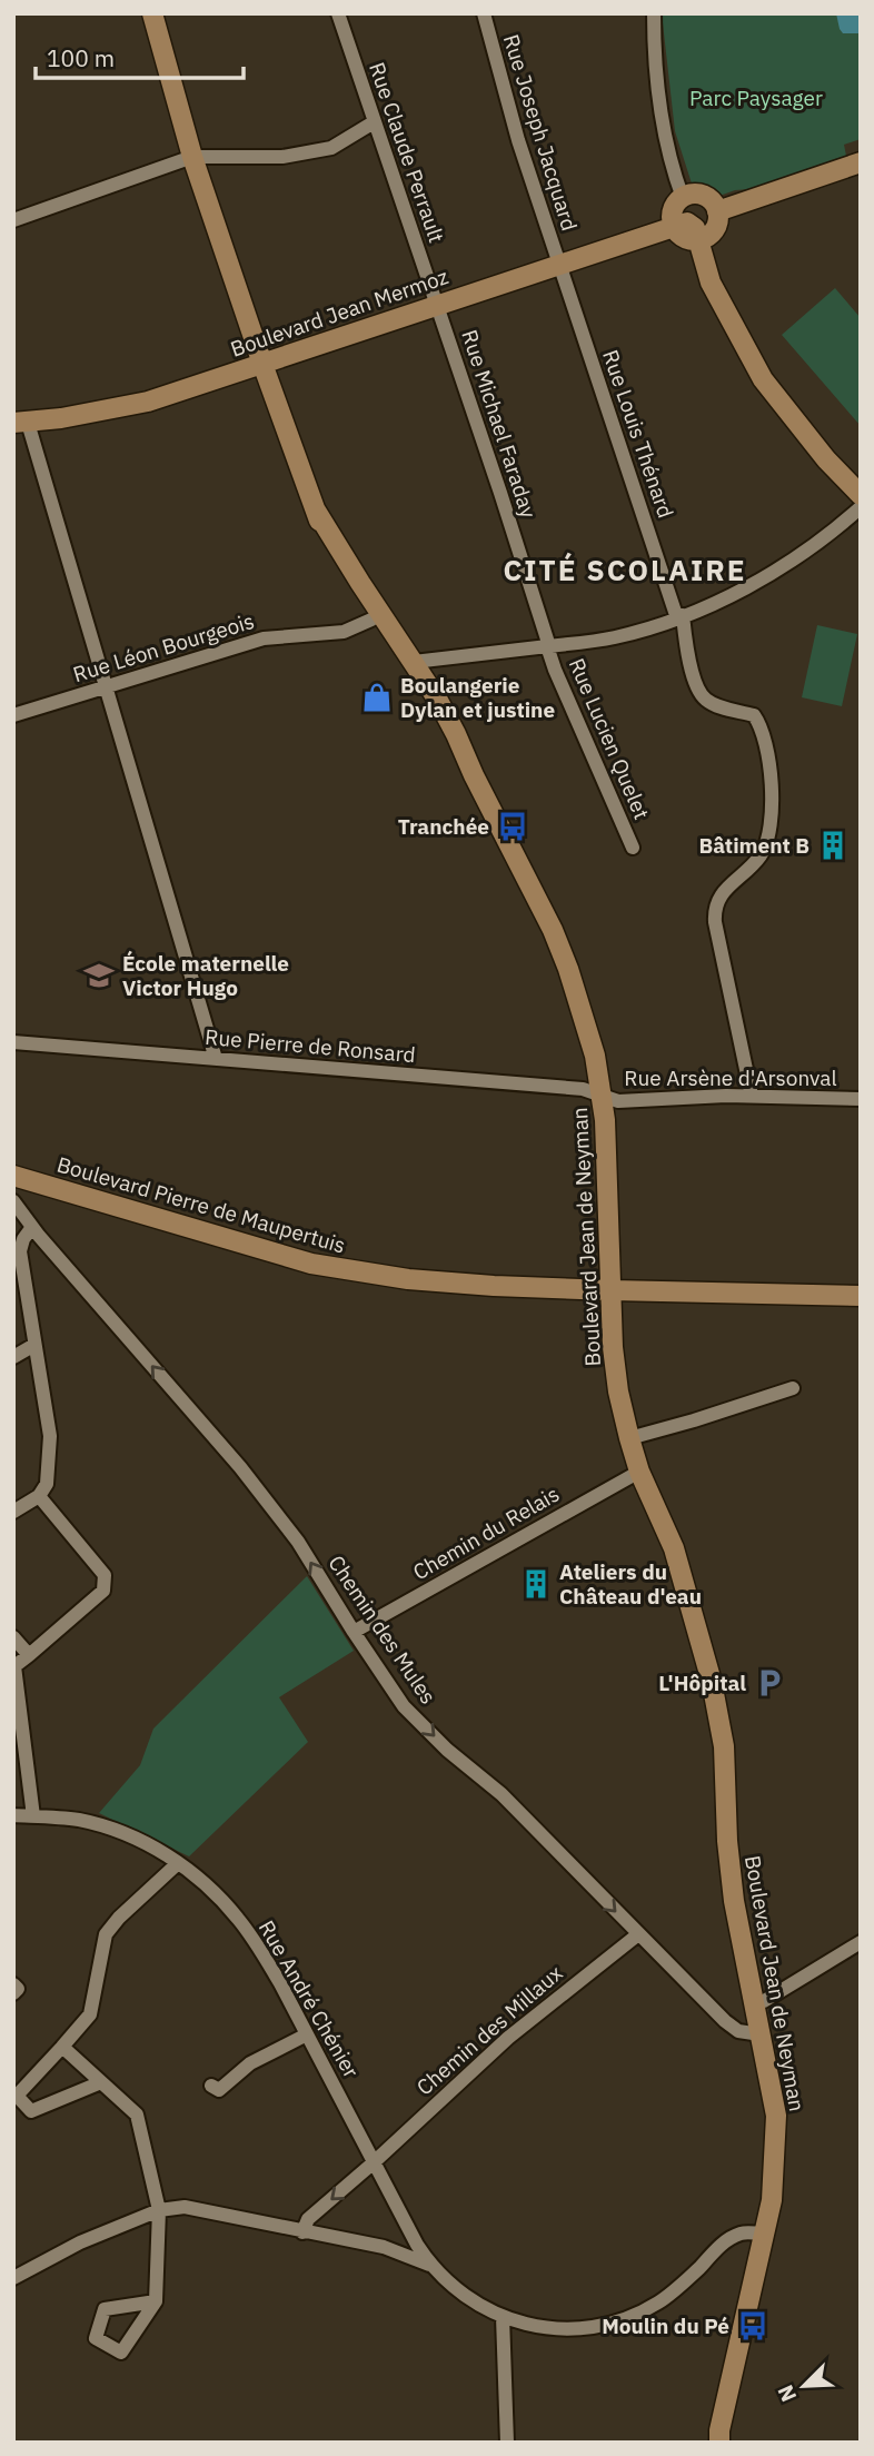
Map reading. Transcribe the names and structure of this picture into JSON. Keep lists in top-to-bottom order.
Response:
{
  "streets": {
    "street": [
      "Rue Joseph Jacquard",
      "Rue Claude Perrault",
      "Boulevard Jean Mermoz",
      "Rue Michael Faraday",
      "Rue Louis Thénard",
      "Rue Léon Bourgeois",
      "Rue Lucien Quelet",
      "Rue Pierre de Ronsard",
      "Rue Arsène d'Arsonval",
      "Boulevard Pierre de Maupertuis",
      "Boulevard Jean de Neyman",
      "Chemin du Relais",
      "Chemin des Mules",
      "Rue André Chénier",
      "Chemin des Millaux"
    ]
  },
  "crossings": [
    ["Rue Joseph Jacquard", "Boulevard Jean Mermoz"],
    ["Rue Joseph Jacquard", "Rue Louis Thénard"],
    ["Rue Claude Perrault", "Boulevard Jean Mermoz"],
    ["Rue Claude Perrault", "Rue Michael Faraday"],
    ["Boulevard Jean Mermoz", "Rue Michael Faraday"],
    ["Boulevard Jean Mermoz", "Rue Louis Thénard"],
    ["Rue Michael Faraday", "Rue Lucien Quelet"],
    ["Rue Louis Thénard", "Rue Arsène d'Arsonval"],
    ["Rue Léon Bourgeois", "Boulevard Jean de Neyman"],
    ["Rue Pierre de Ronsard", "Rue Arsène d'Arsonval"],
    ["Rue Pierre de Ronsard", "Boulevard Jean de Neyman"],
    ["Rue Arsène d'Arsonval", "Boulevard Jean de Neyman"],
    ["Boulevard Pierre de Maupertuis", "Boulevard Jean de Neyman"],
    ["Boulevard Jean de Neyman", "Chemin du Relais"],
    ["Boulevard Jean de Neyman", "Chemin des Mules"],
    ["Chemin du Relais", "Chemin des Mules"],
    ["Chemin des Mules", "Chemin des Millaux"],
    ["Rue André Chénier", "Chemin des Millaux"]
  ],
  "districts": ["CITÉ SCOLAIRE"],
  "parks": ["Parc Paysager"],
  "places": {
    "shop": ["Boulangerie Dylan et justine"],
    "bus stop": ["Tranchée", "Moulin du Pé"],
    "building": ["Bâtiment B", "Ateliers du Château d'eau"],
    "school or university": ["École maternelle Victor Hugo"],
    "parking": ["L'Hôpital"]
  },
  "scale_bar": "100 m",
  "north": "bottom left"
}
